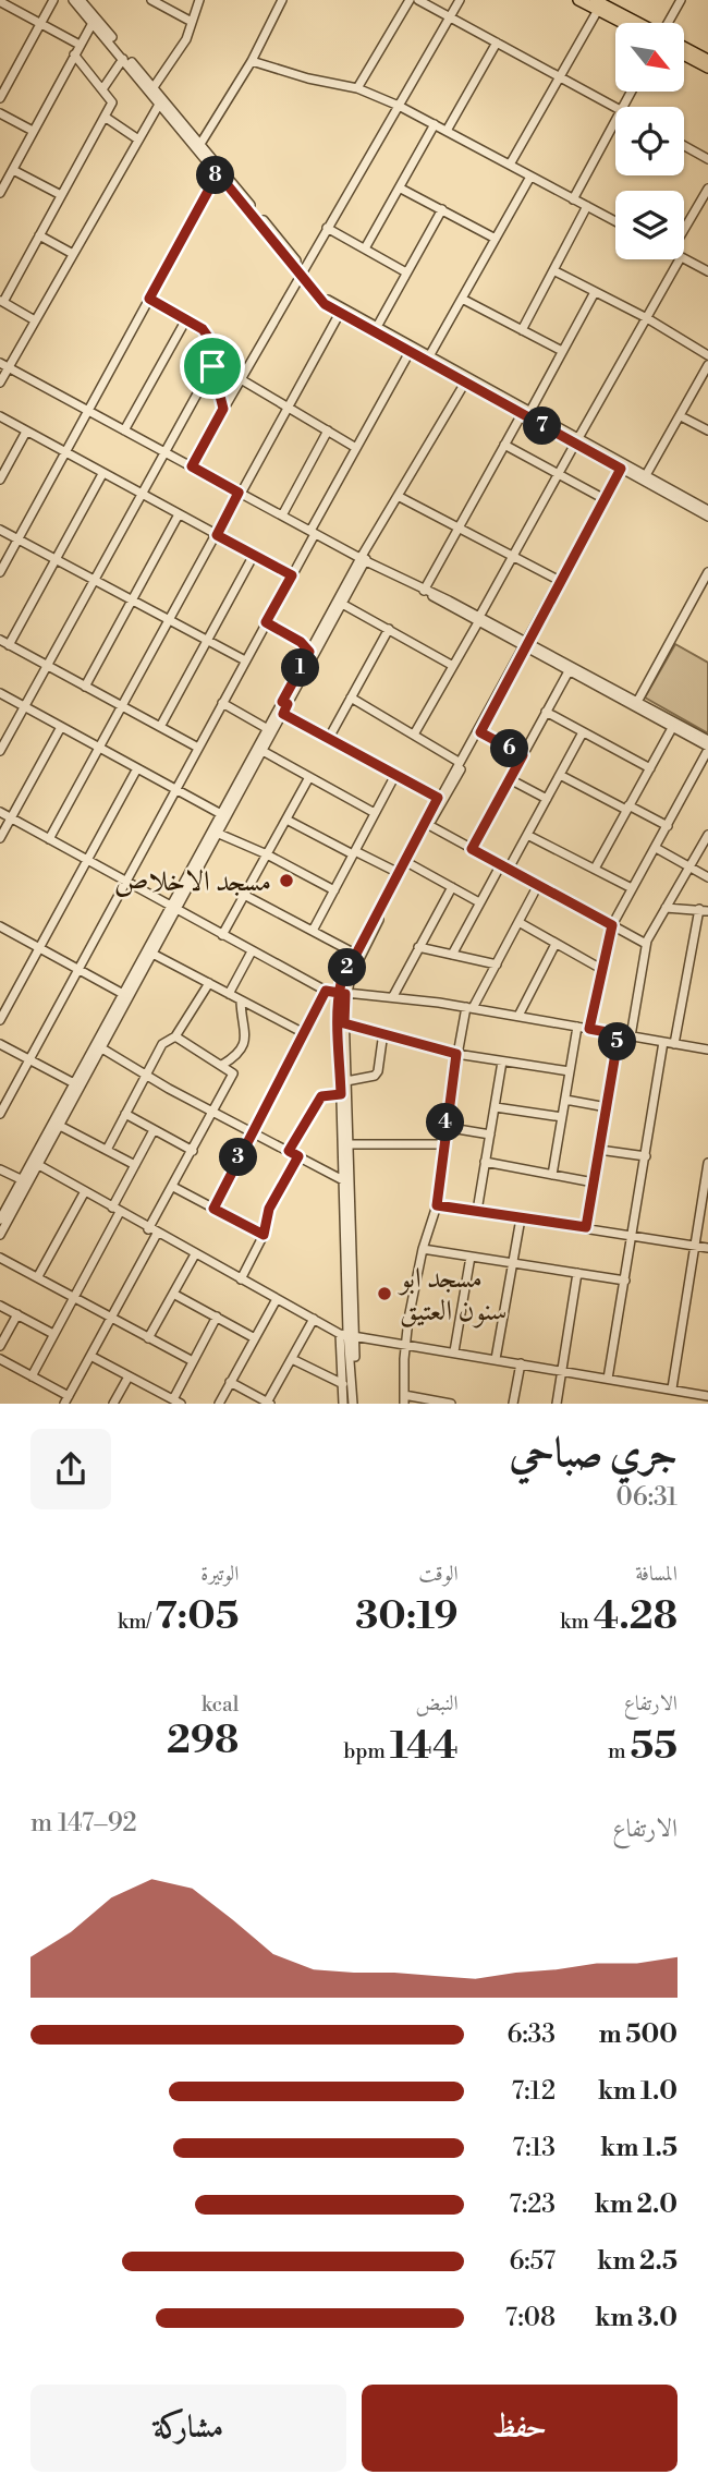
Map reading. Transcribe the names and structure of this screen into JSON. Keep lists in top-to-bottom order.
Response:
{
  "places": ["مسجد الاخلاص", "مسجد ابو سنون العتيق"],
  "north": "bottom right",
  "page": {
    "pins": [
      "8",
      "7",
      "1",
      "6",
      "2",
      "5",
      "4",
      "3"
    ],
    "heading": ["جري صباحي", "06:31"],
    "stats": [
      ["المسافة", "4.28 km"],
      ["الوقت", "30:19"],
      ["الوتيرة", "7:05 /km"],
      ["الارتفاع", "55 m"],
      ["النبض", "144 bpm"],
      ["kcal", "298"]
    ],
    "chart": ["الارتفاع", "92–147 m"],
    "list": [
      {
        "name": "500 m",
        "note": "6:33"
      },
      {
        "name": "1.0 km",
        "note": "7:12"
      },
      {
        "name": "1.5 km",
        "note": "7:13"
      },
      {
        "name": "2.0 km",
        "note": "7:23"
      },
      {
        "name": "2.5 km",
        "note": "6:57"
      },
      {
        "name": "3.0 km",
        "note": "7:08"
      }
    ],
    "buttons": ["حفظ", "مشاركة"]
  }
}
